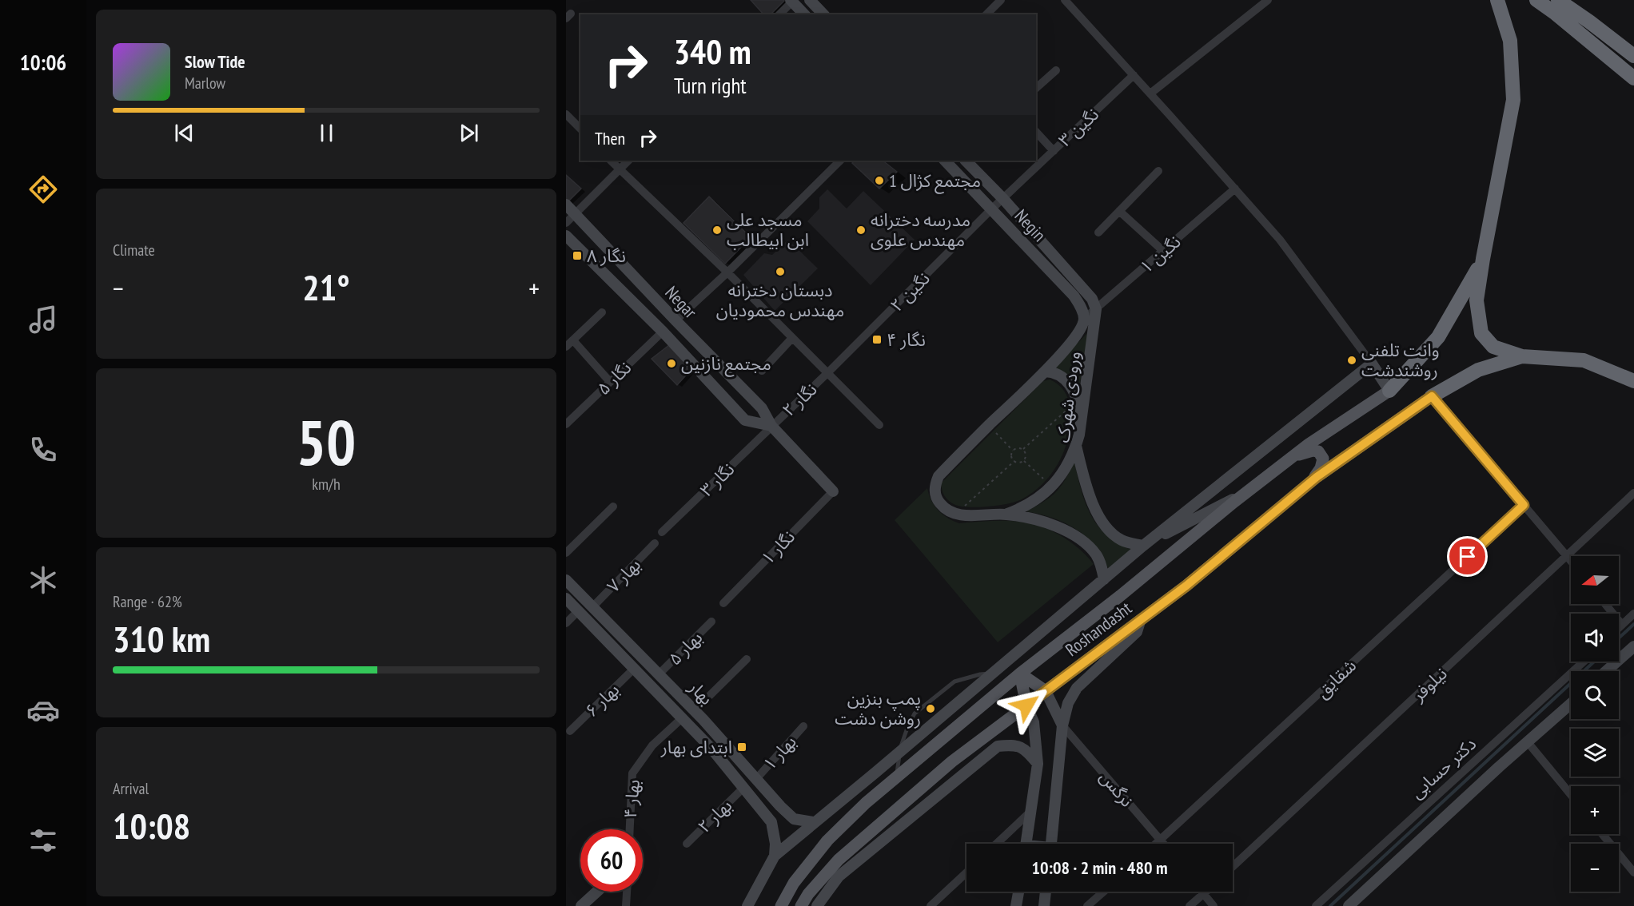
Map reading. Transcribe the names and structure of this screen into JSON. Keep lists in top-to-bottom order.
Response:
{
  "streets": {
    "main road": ["Roshandasht"],
    "street": [
      "نگین ۳",
      "Negin",
      "نگین ۱",
      "نگین ۲",
      "Negar",
      "نگار ۵",
      "ورودی شهرک",
      "نگار ۲",
      "نگار ۳",
      "نگار ۱",
      "بهار ۷",
      "بهار ۵",
      "شقایق",
      "نیلوفر",
      "بهار",
      "بهار ۶",
      "بهار ۱",
      "دکتر حسابی",
      "نرگس",
      "بهار ۴",
      "بهار ۲"
    ]
  },
  "crossings": [
    ["نگین ۳", "Negin"],
    ["نگین ۳", "نگین ۲"],
    ["Negin", "نگین ۱"],
    ["Negin", "نگین ۲"],
    ["Negin", "ورودی شهرک"],
    ["نگین ۱", "ورودی شهرک"],
    ["نگین ۲", "نگار ۲"],
    ["Negar", "نگار ۵"],
    ["Negar", "نگار ۲"],
    ["Negar", "نگار ۳"],
    ["نگار ۲", "نگار ۳"],
    ["بهار ۷", "بهار"],
    ["بهار ۵", "بهار"],
    ["شقایق", "نرگس"],
    ["بهار", "بهار ۶"],
    ["بهار", "بهار ۱"],
    ["بهار", "بهار ۴"],
    ["بهار", "بهار ۲"]
  ],
  "places": {
    "other": [
      "مجتمع کژال 1",
      "مسجد علی ابن ابیطالب",
      "مدرسه دخترانه مهندس علوی",
      "دبستان دخترانه مهندس محمودیان",
      "وانت تلفنی روشندشت",
      "مجتمع نازنین",
      "پمپ بنزین روشن دشت"
    ],
    "transit": ["نگار ۸", "نگار ۴", "ابتدای بهار"]
  },
  "north": "left",
  "page": {
    "tabs": "10:06",
    "turn": ["340 m", "Turn right"],
    "song": ["Slow Tide", "Marlow"],
    "then": "Then",
    "tile": [
      "Climate",
      ["50", "km/h"],
      ["Range · 62%", "310 km"],
      ["Arrival", "10:08"]
    ],
    "heat": ["−", "21°", "+"],
    "map_buttons": ["+", "−"],
    "limit": "60",
    "trip": "10:08 · 2 min · 480 m"
  }
}
